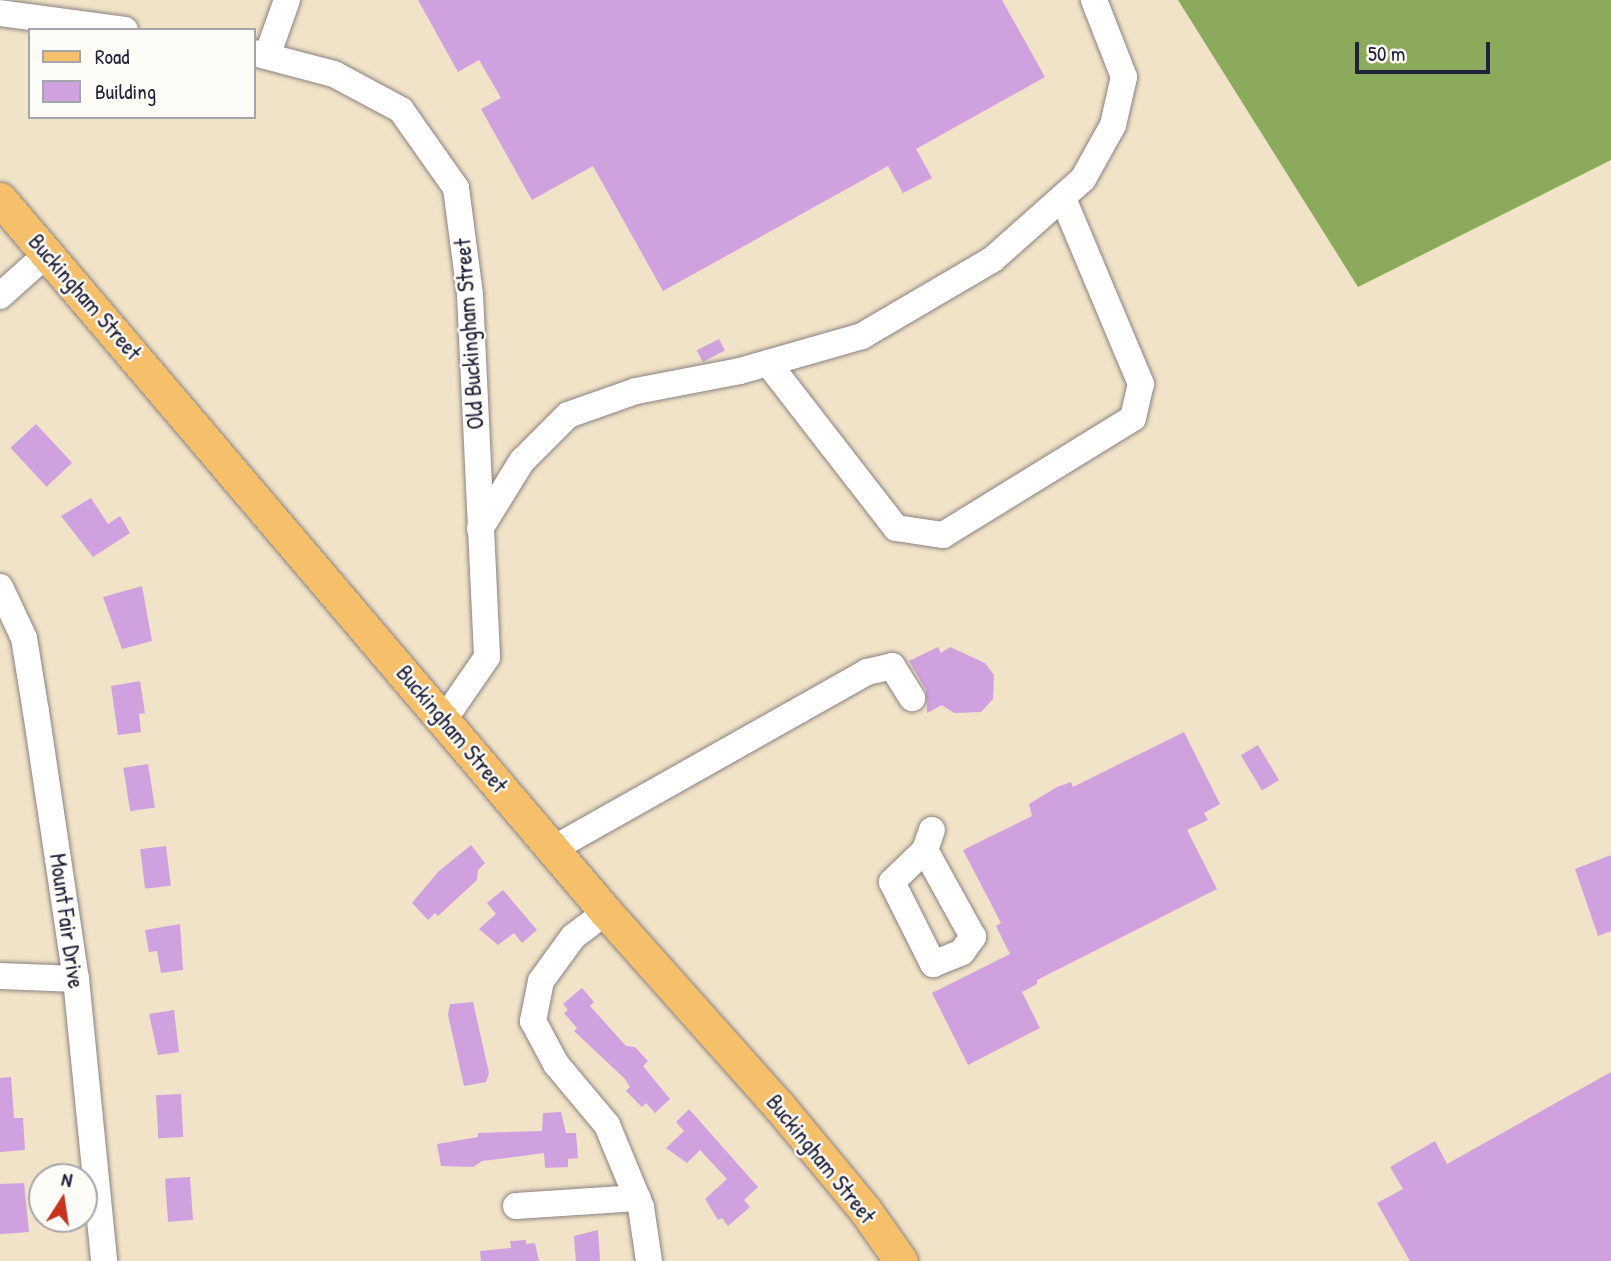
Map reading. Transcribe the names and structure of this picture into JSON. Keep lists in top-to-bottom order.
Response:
{
  "streets": {
    "main road": ["Buckingham Street"],
    "street": ["Old Buckingham Street", "Mount Fair Drive"]
  },
  "crossings": [
    ["Buckingham Street", "Old Buckingham Street"]
  ],
  "legend": ["Road", "Building"],
  "scale_bar": "50 m",
  "north": "top"
}
